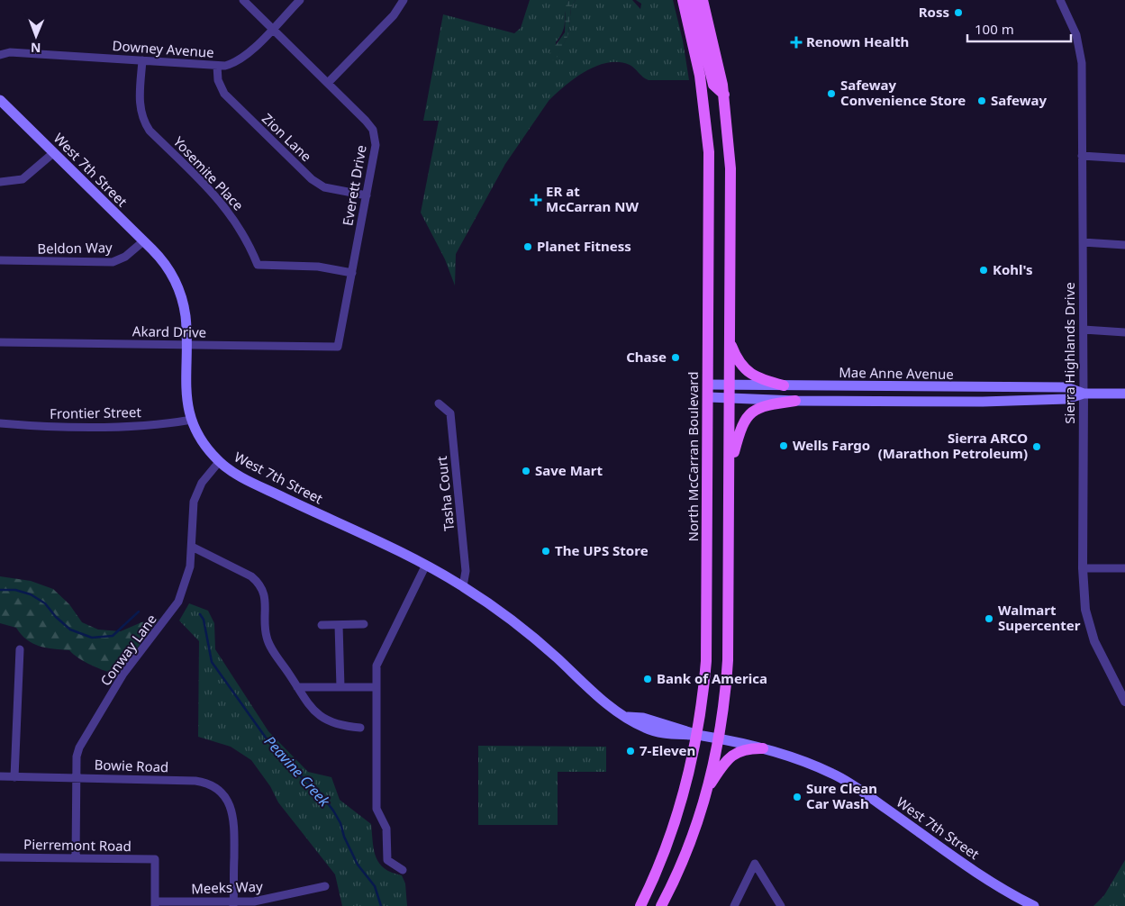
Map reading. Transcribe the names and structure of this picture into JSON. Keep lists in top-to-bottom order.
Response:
{
  "streets": {
    "main road": ["West 7th Street", "Mae Anne Avenue", "North McCarran Boulevard"],
    "street": [
      "Downey Avenue",
      "Zion Lane",
      "Yosemite Place",
      "Everett Drive",
      "Beldon Way",
      "Akard Drive",
      "Sierra Highlands Drive",
      "Frontier Street",
      "Tasha Court",
      "Conway Lane",
      "Bowie Road",
      "Pierremont Road",
      "Meeks Way"
    ]
  },
  "crossings": [
    ["Downey Avenue", "Zion Lane"],
    ["Downey Avenue", "Yosemite Place"],
    ["Downey Avenue", "Everett Drive"],
    ["Zion Lane", "Everett Drive"],
    ["West 7th Street", "Beldon Way"],
    ["West 7th Street", "Akard Drive"],
    ["West 7th Street", "Frontier Street"],
    ["West 7th Street", "North McCarran Boulevard"],
    ["West 7th Street", "Tasha Court"],
    ["West 7th Street", "Conway Lane"],
    ["Yosemite Place", "Everett Drive"],
    ["Everett Drive", "Akard Drive"],
    ["Sierra Highlands Drive", "Mae Anne Avenue"],
    ["Mae Anne Avenue", "North McCarran Boulevard"],
    ["Conway Lane", "Bowie Road"],
    ["Conway Lane", "Pierremont Road"],
    ["Bowie Road", "Meeks Way"],
    ["Pierremont Road", "Meeks Way"]
  ],
  "water": ["Peavine Creek"],
  "places": {
    "other": [
      "Ross",
      "Safeway Convenience Store",
      "Safeway",
      "Planet Fitness",
      "Kohl's",
      "Chase",
      "Wells Fargo",
      "Sierra ARCO (Marathon Petroleum)",
      "Save Mart",
      "The UPS Store",
      "Walmart Supercenter",
      "Bank of America",
      "7-Eleven",
      "Sure Clean Car Wash"
    ],
    "health": ["Renown Health", "ER at McCarran NW"]
  },
  "scale_bar": "100 m",
  "north": "bottom"
}
